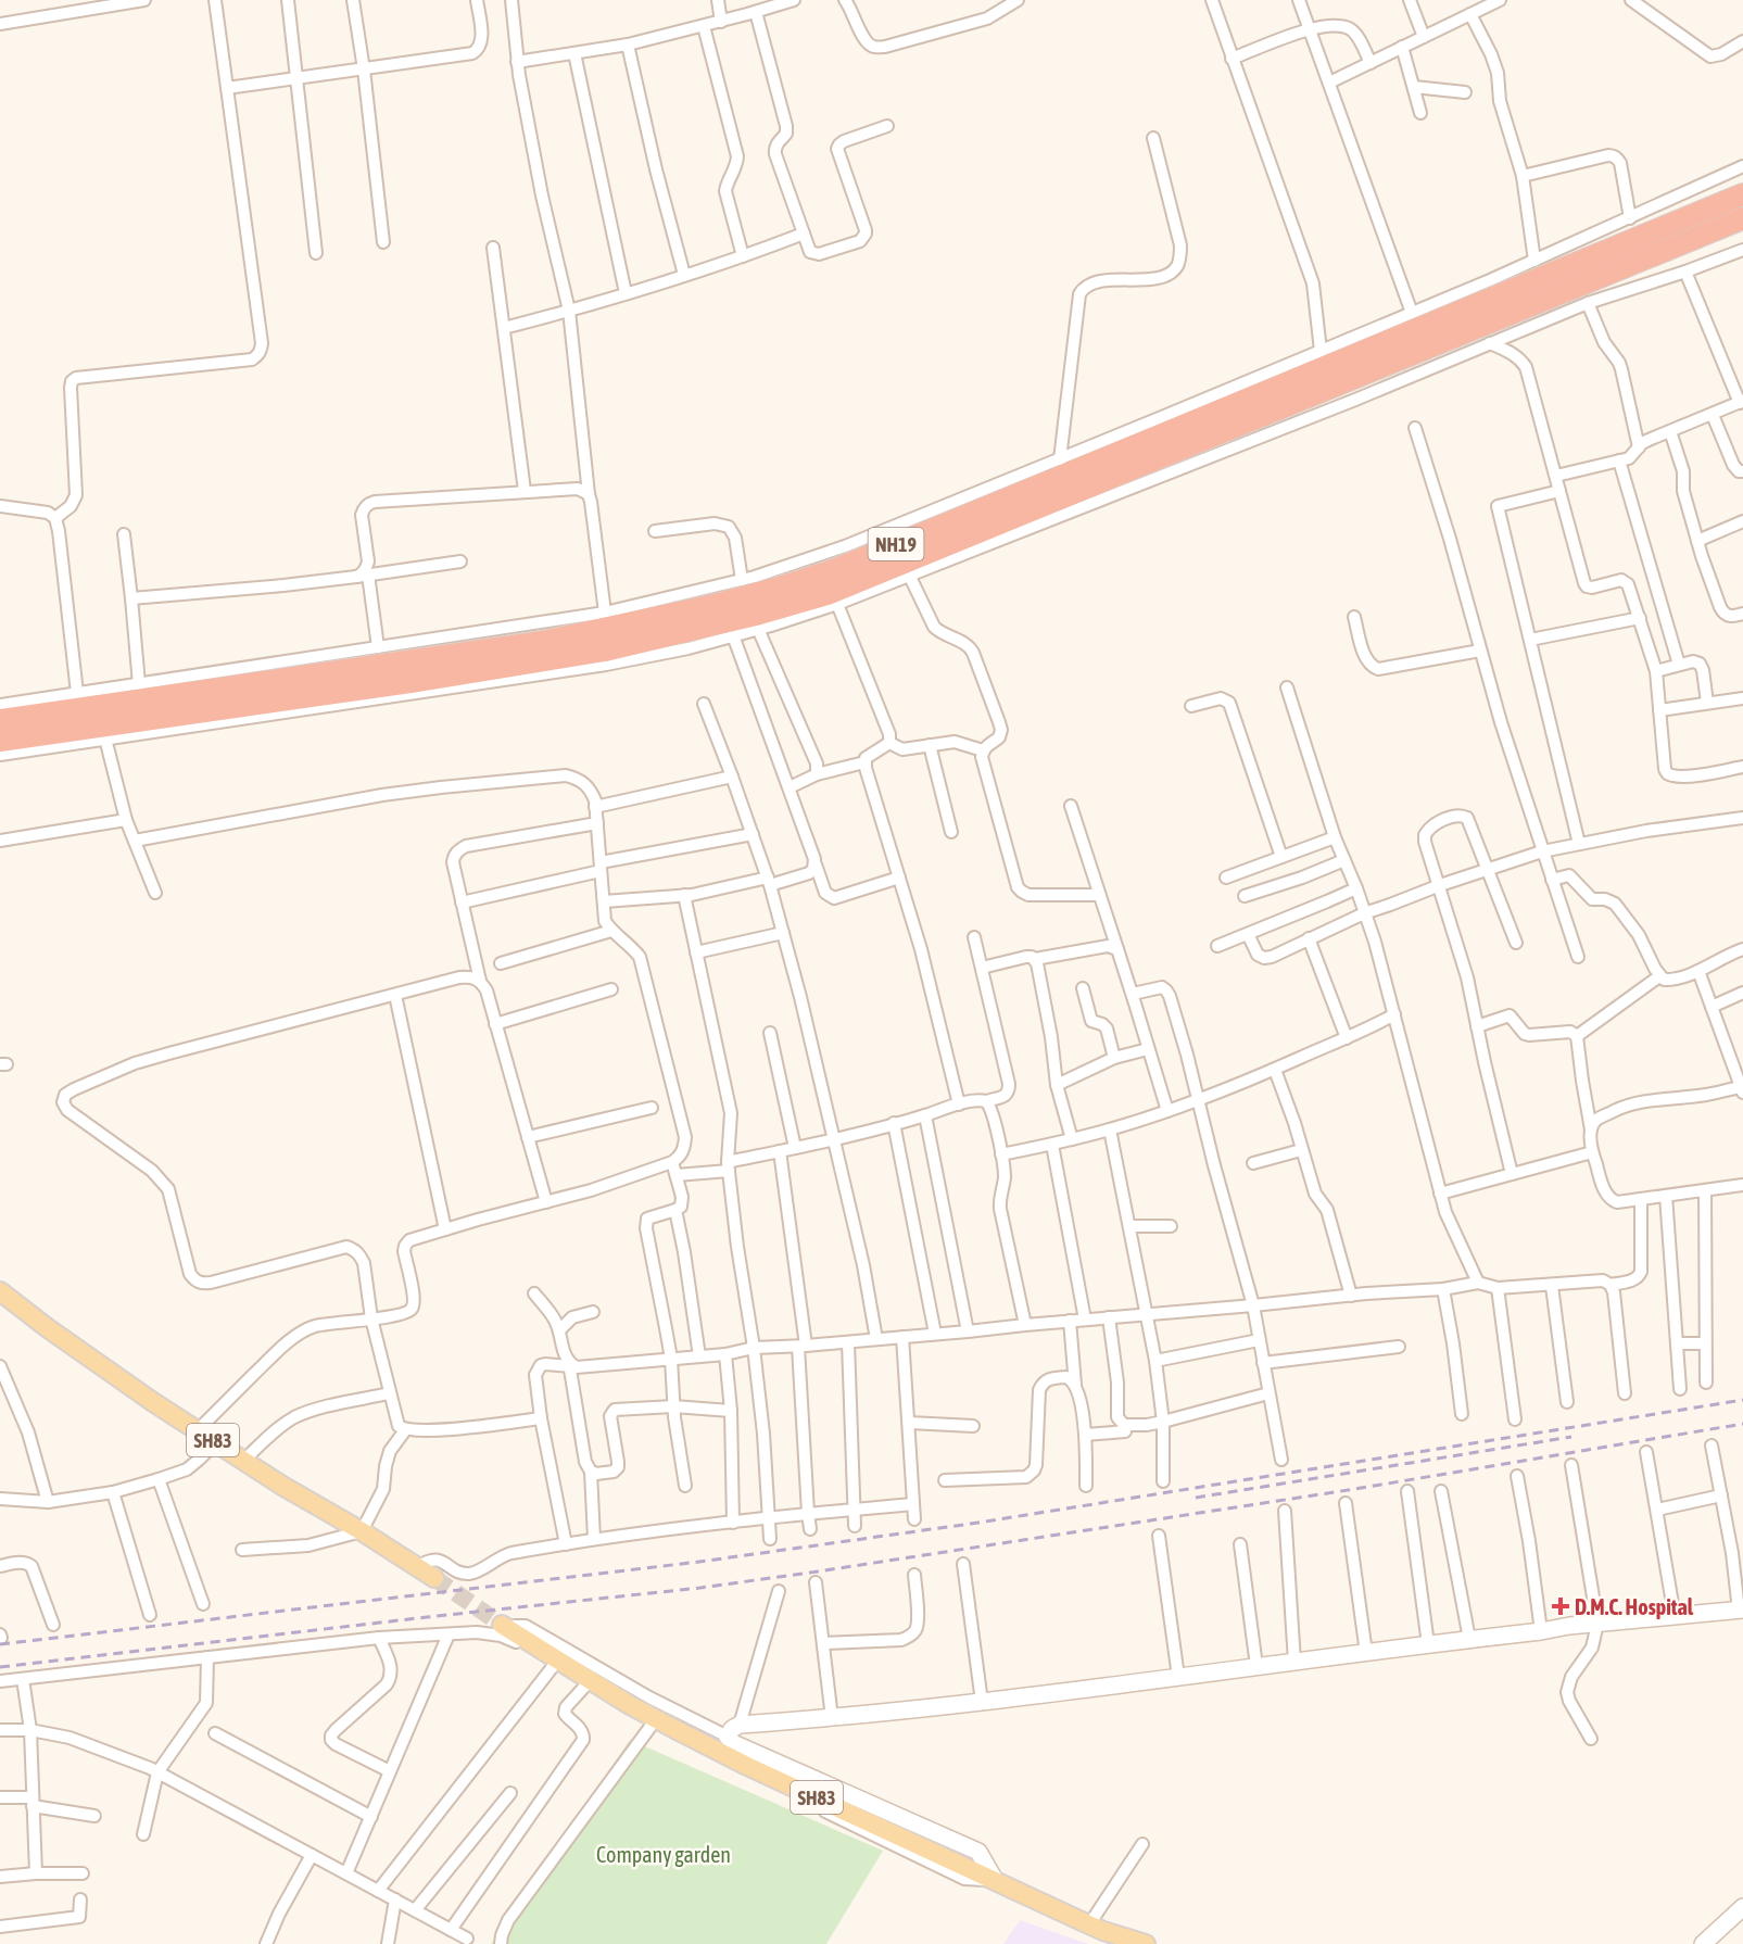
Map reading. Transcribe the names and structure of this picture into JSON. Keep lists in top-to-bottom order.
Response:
{
  "streets": {
    "highway": ["NH19"],
    "main road": ["SH83"]
  },
  "parks": ["Company garden"],
  "places": {
    "health": ["D.M.C. Hospital"]
  }
}
